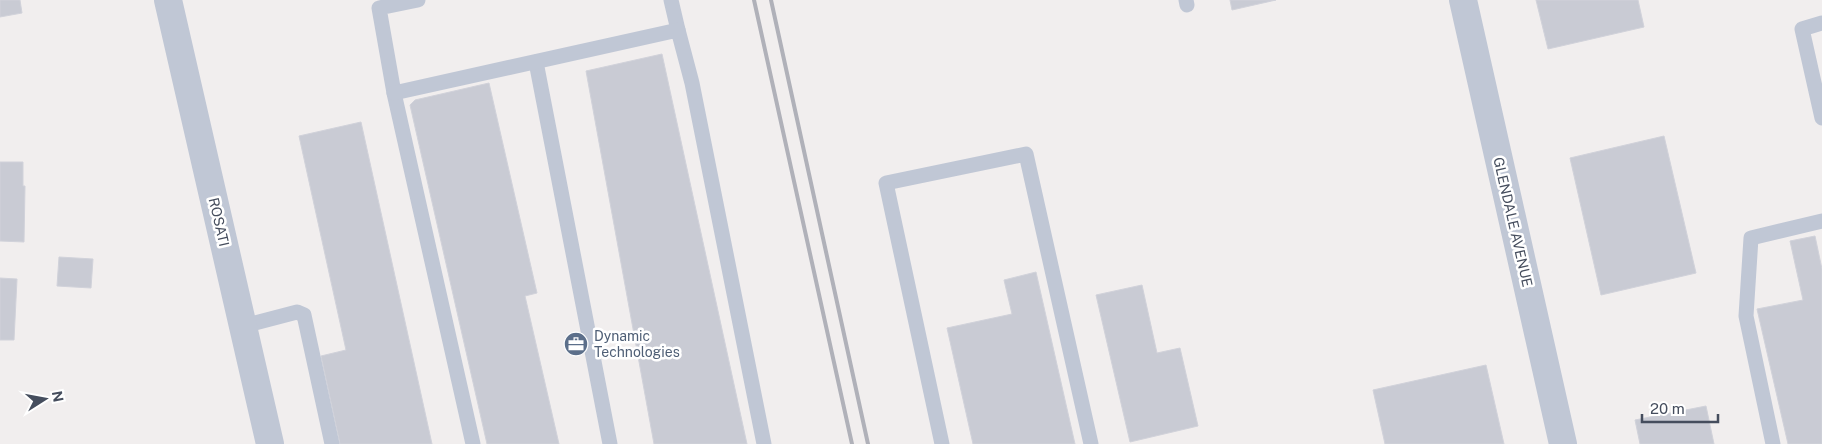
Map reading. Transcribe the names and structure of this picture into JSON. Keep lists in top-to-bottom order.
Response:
{
  "streets": {
    "street": ["ROSATI", "GLENDALE AVENUE"]
  },
  "places": {
    "office": ["Dynamic Technologies"]
  },
  "scale_bar": "20 m",
  "north": "right"
}
